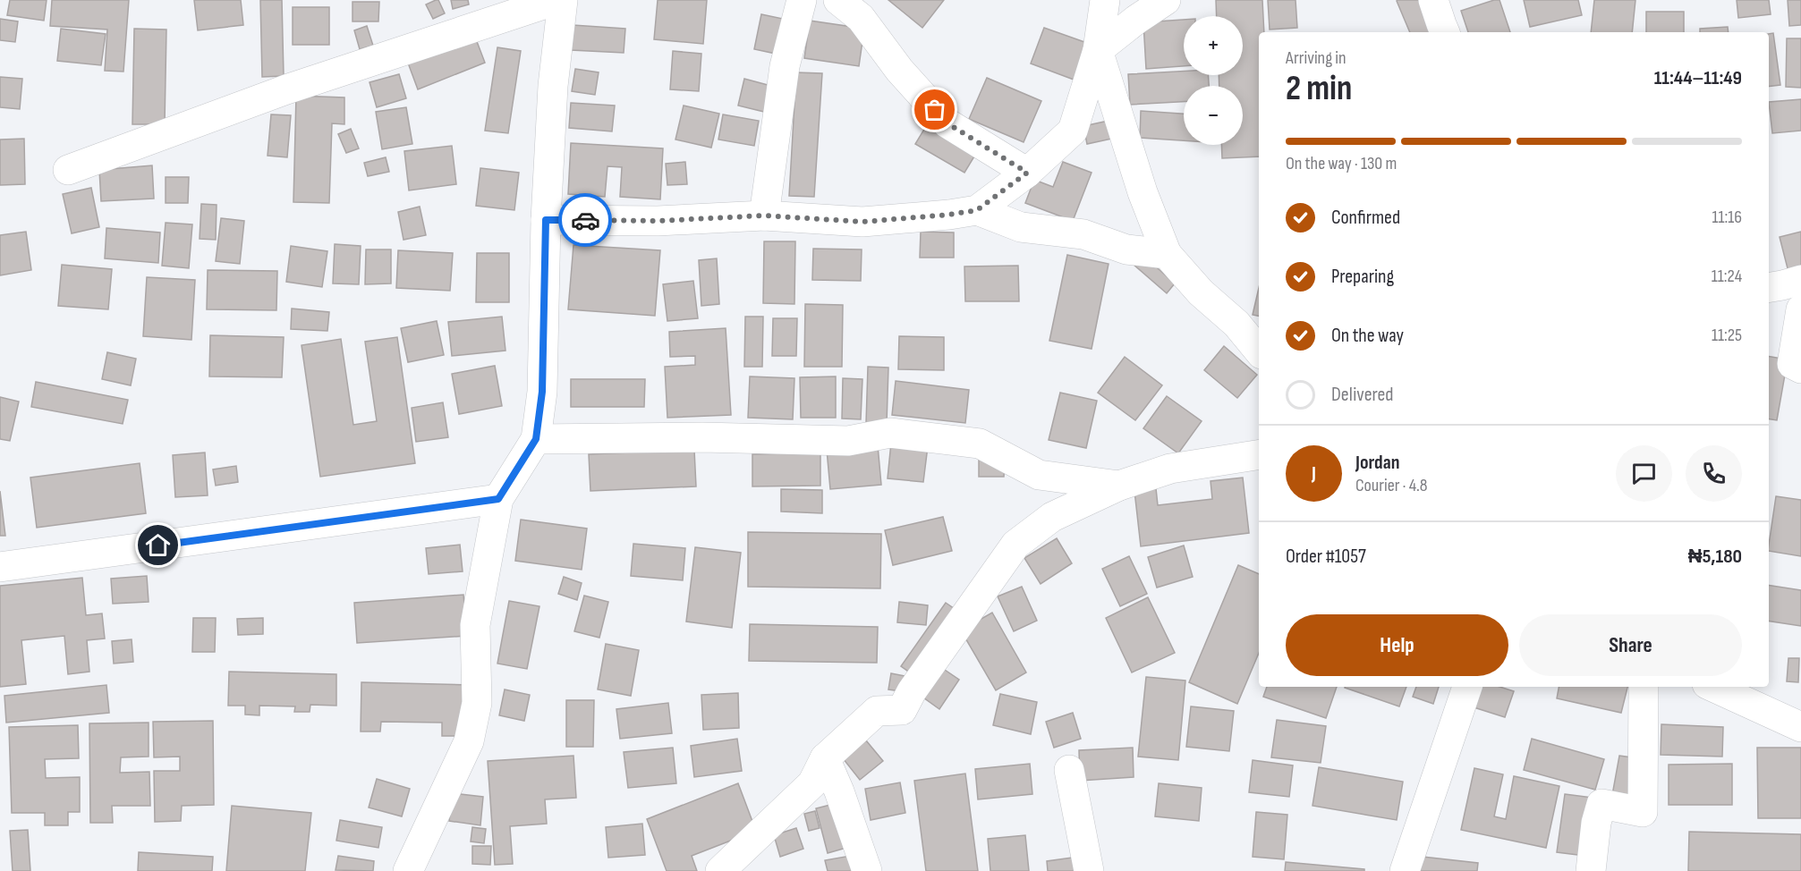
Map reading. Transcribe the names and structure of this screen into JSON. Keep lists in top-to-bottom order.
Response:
{
  "page": {
    "map_buttons": ["+", "−"],
    "heading": ["2 min", "Arriving in", "11:44–11:49"],
    "panel": [
      "Jordan",
      "Courier · 4.8",
      "Order #1057",
      "₦5,180"
    ],
    "bar": "On the way · 130 m",
    "list": [
      ["Confirmed", "11:16"],
      ["Preparing", "11:24"],
      ["On the way", "11:25"],
      "Delivered"
    ],
    "round": "J",
    "buttons": ["Help", "Share"]
  }
}
